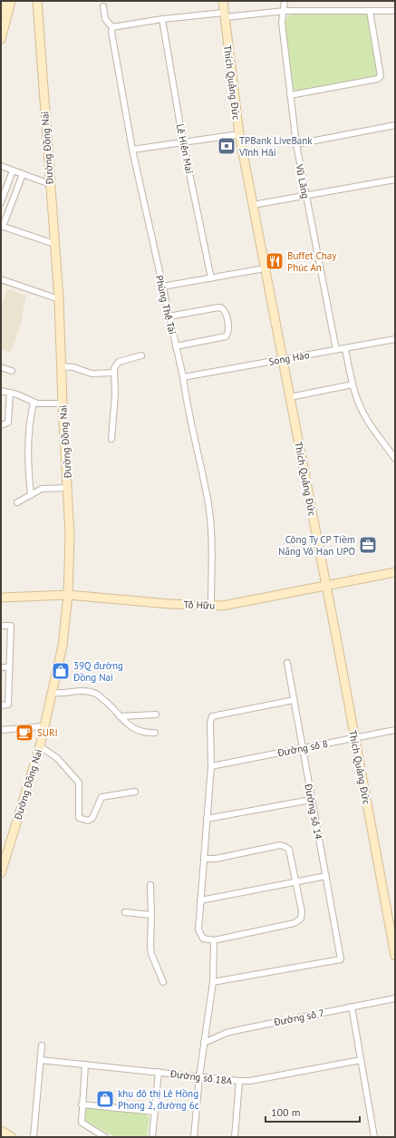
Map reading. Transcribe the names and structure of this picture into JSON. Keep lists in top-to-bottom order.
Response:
{
  "streets": {
    "street": [
      "Thích Quảng Đức",
      "Đường Đồng Nai",
      "Lê Hiến Mai",
      "Vũ Lăng",
      "Phùng Thế Tài",
      "Song Hào",
      "Tố Hữu",
      "Đường số 8",
      "Đường số 14",
      "Đường số 7",
      "Đường số 18A"
    ]
  },
  "crossings": [
    ["Thích Quảng Đức", "Song Hào"],
    ["Thích Quảng Đức", "Tố Hữu"],
    ["Thích Quảng Đức", "Đường số 8"],
    ["Đường Đồng Nai", "Tố Hữu"],
    ["Vũ Lăng", "Song Hào"],
    ["Phùng Thế Tài", "Song Hào"],
    ["Phùng Thế Tài", "Tố Hữu"],
    ["Đường số 8", "Đường số 14"]
  ],
  "places": {
    "bank": ["TPBank LiveBank Vĩnh Hải"],
    "restaurant": ["Buffet Chay Phúc An"],
    "office": ["Công Ty CP Tiềm Năng Vô Hạn UPO"],
    "shop": ["39Q đường Đồng Nai", "khu đô thị Lê Hồng Phong 2, đường 6c"],
    "cafe": ["SURI"]
  },
  "scale_bar": "100 m"
}
